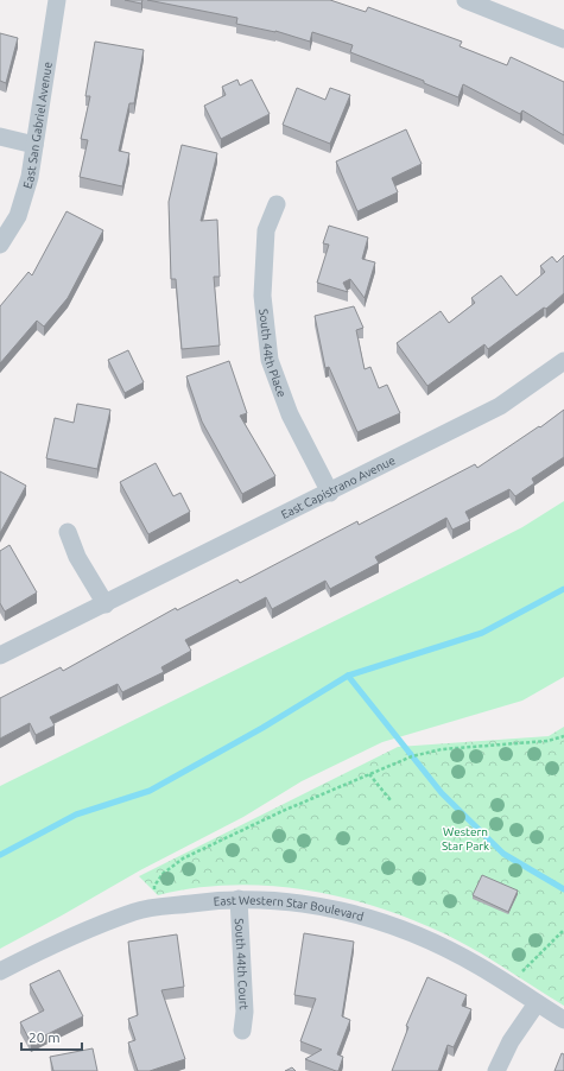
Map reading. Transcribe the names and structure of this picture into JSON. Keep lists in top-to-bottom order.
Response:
{
  "streets": {
    "street": [
      "East San Gabriel Avenue",
      "South 44th Place",
      "East Capistrano Avenue",
      "East Western Star Boulevard",
      "South 44th Court"
    ]
  },
  "crossings": [
    ["South 44th Place", "East Capistrano Avenue"],
    ["East Western Star Boulevard", "South 44th Court"]
  ],
  "parks": ["Western Star Park"],
  "scale_bar": "20 m"
}
